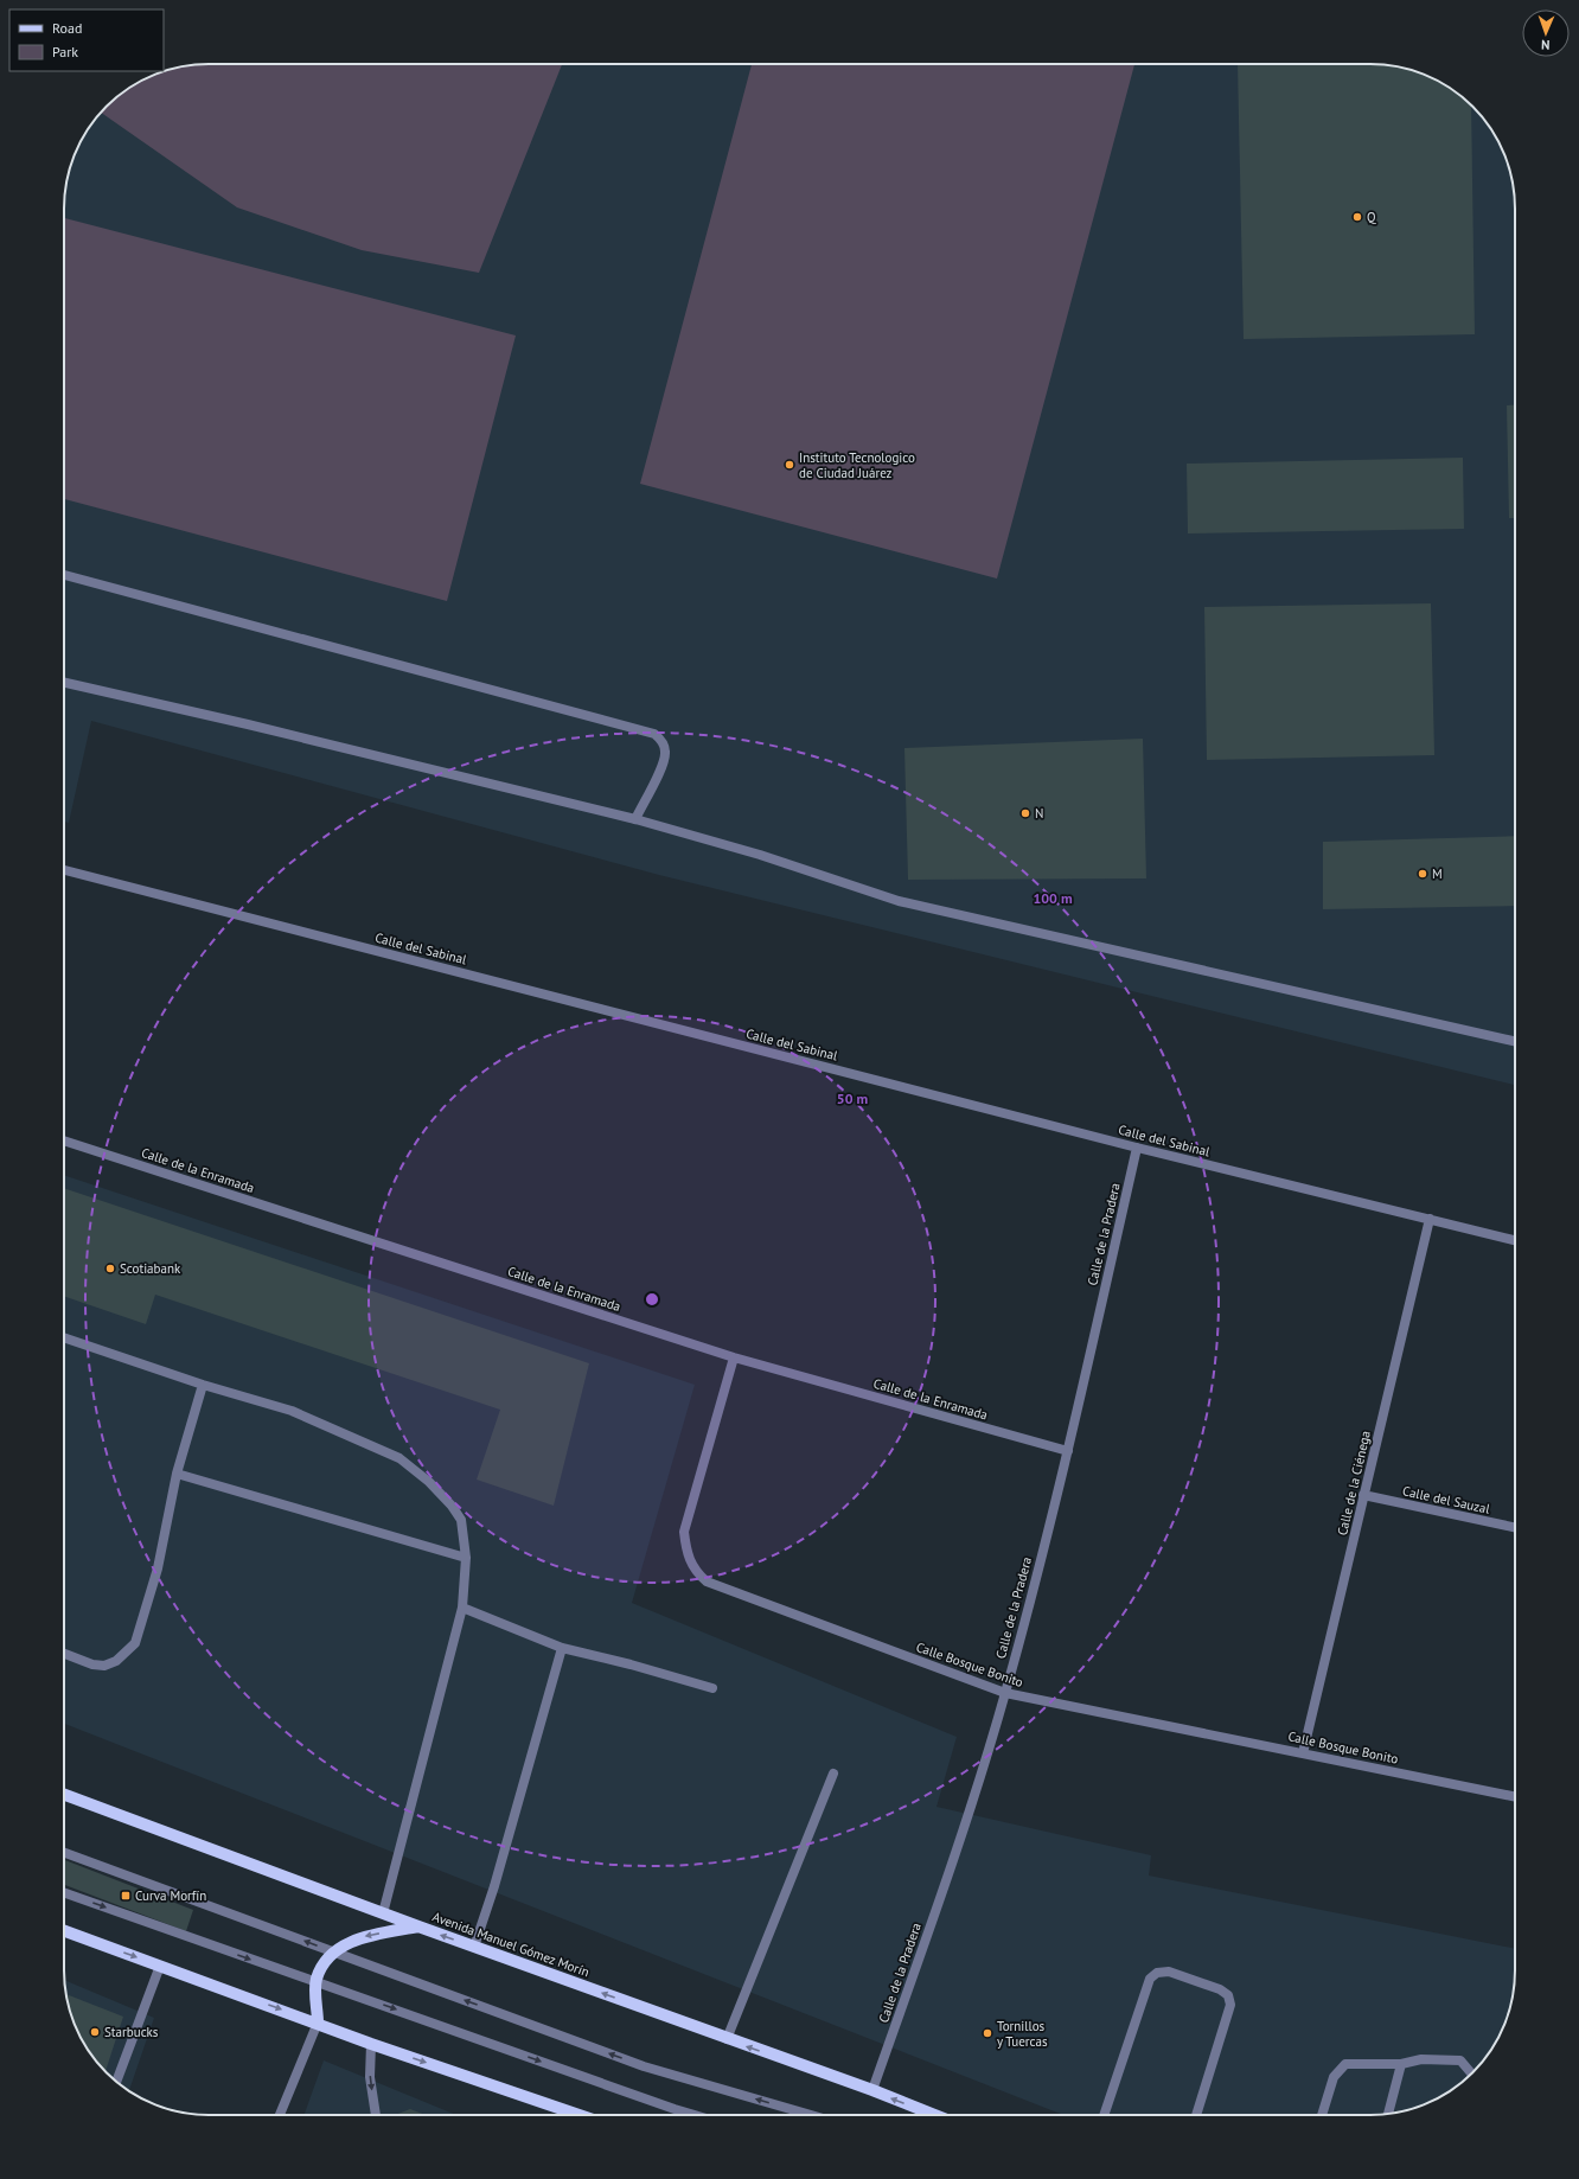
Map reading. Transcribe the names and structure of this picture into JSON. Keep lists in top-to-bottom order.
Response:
{
  "streets": {
    "main road": ["Avenida Manuel Gómez Morín"],
    "street": [
      "Calle del Sabinal",
      "Calle de la Enramada",
      "Calle de la Pradera",
      "Calle de la Ciénega",
      "Calle del Sauzal",
      "Calle Bosque Bonito"
    ]
  },
  "crossings": [
    ["Calle del Sabinal", "Calle de la Pradera"],
    ["Calle del Sabinal", "Calle de la Ciénega"],
    ["Calle de la Enramada", "Calle de la Pradera"],
    ["Calle de la Enramada", "Calle Bosque Bonito"],
    ["Calle de la Pradera", "Calle Bosque Bonito"],
    ["Calle de la Pradera", "Avenida Manuel Gómez Morín"],
    ["Calle de la Ciénega", "Calle del Sauzal"],
    ["Calle de la Ciénega", "Calle Bosque Bonito"]
  ],
  "one_way": ["Avenida Manuel Gómez Morín"],
  "places": {
    "other": [
      "Q",
      "Instituto Tecnologico de Ciudad Juárez",
      "N",
      "M",
      "Scotiabank",
      "Starbucks",
      "Tornillos y Tuercas"
    ],
    "transit": ["Curva Morfín"]
  },
  "legend": ["Road", "Park"],
  "north": "bottom",
  "rings": ["100 m", "50 m"]
}
